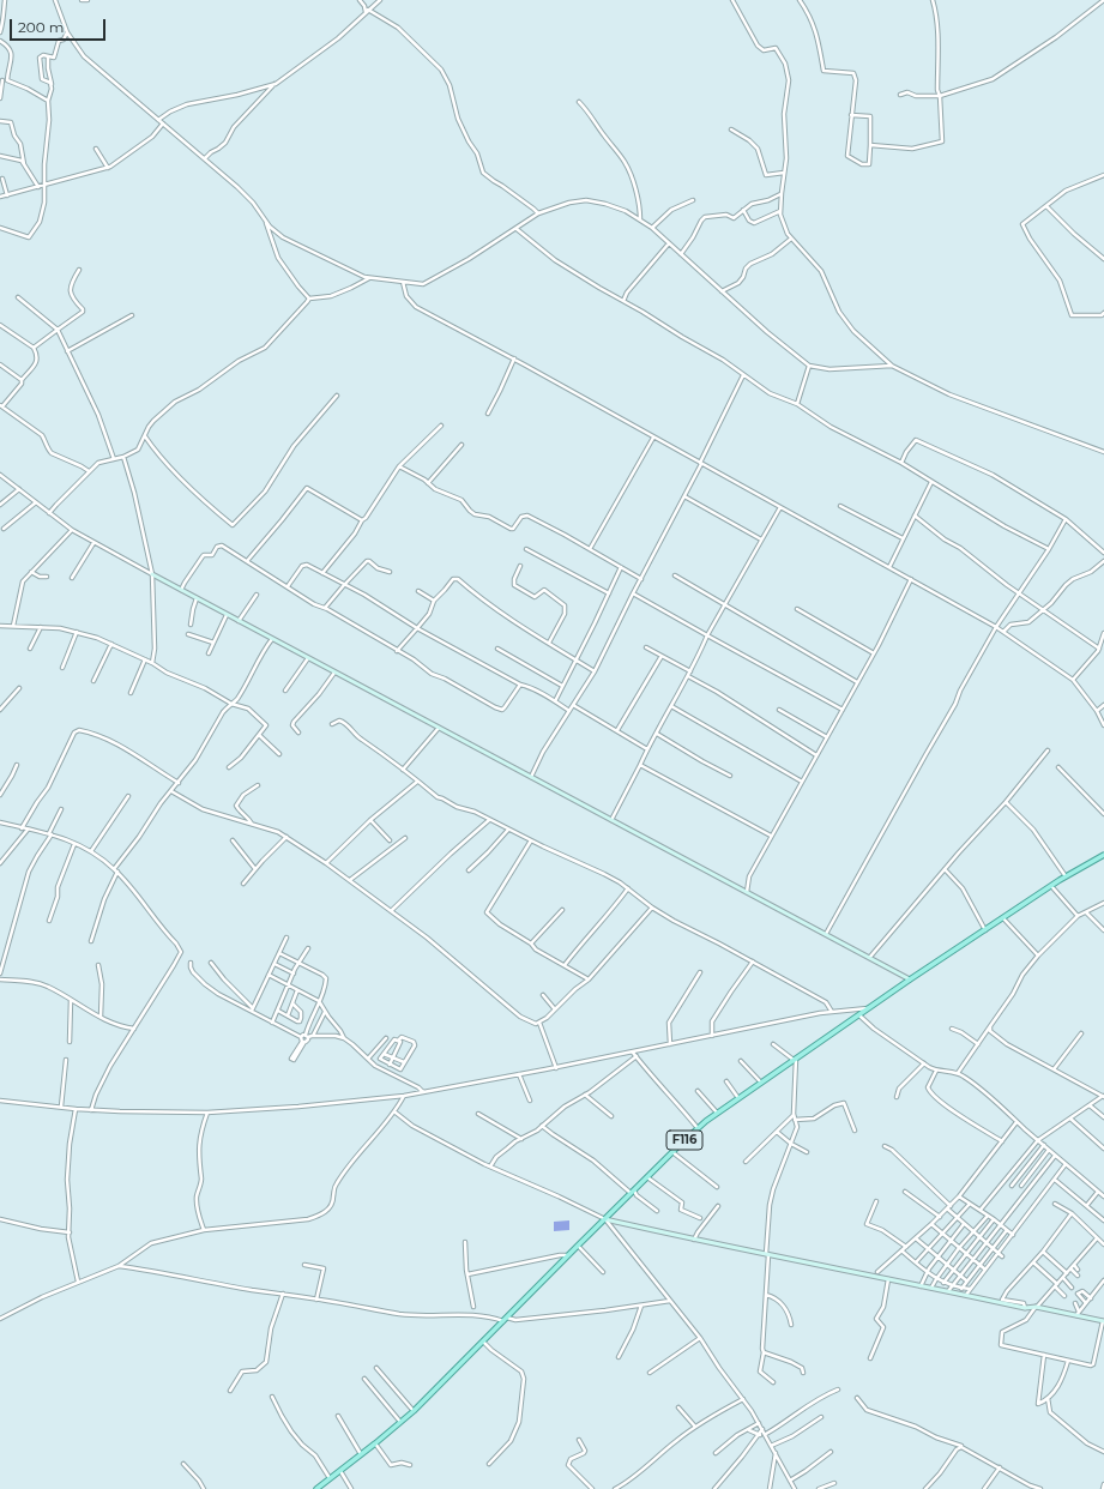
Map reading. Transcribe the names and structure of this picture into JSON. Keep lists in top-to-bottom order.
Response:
{
  "streets": {
    "main road": ["F116"]
  },
  "scale_bar": "200 m"
}
